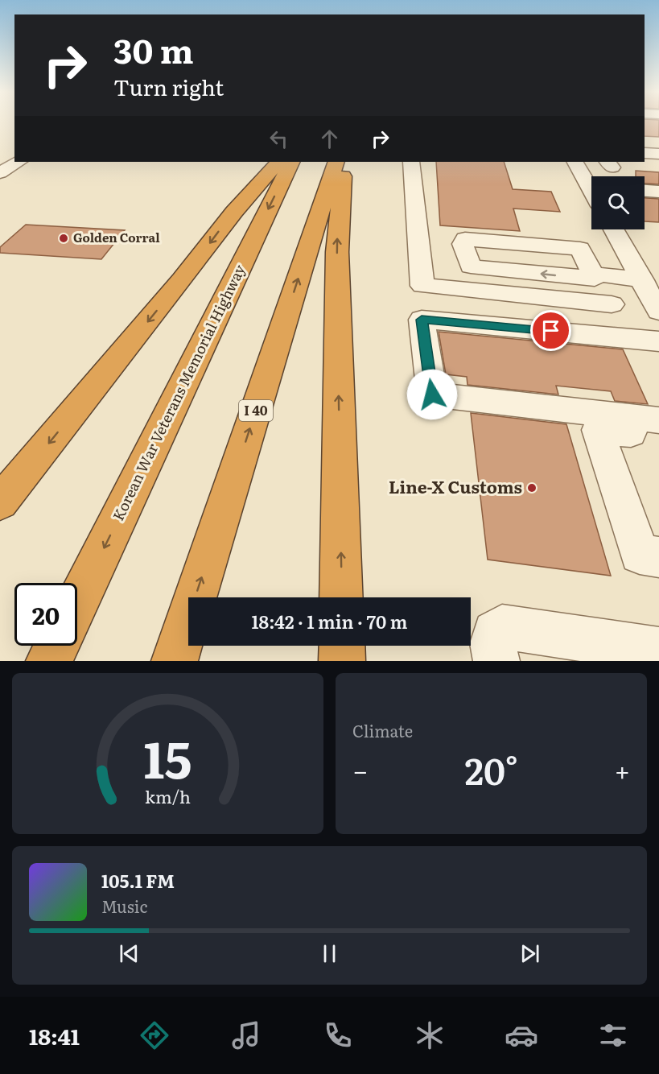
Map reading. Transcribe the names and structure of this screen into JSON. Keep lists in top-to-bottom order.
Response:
{
  "streets": {
    "highway": ["Korean War Veterans Memorial Highway", "I 40"]
  },
  "places": ["Golden Corral", "Line-X Customs"],
  "page": {
    "turn": ["30 m", "Turn right"],
    "limit": "20",
    "trip": "18:42 · 1 min · 70 m",
    "tile": "Climate",
    "heat": ["−", "20°", "+"],
    "song": ["105.1 FM", "Music"],
    "tabs": "18:41",
    "gauge": ["15", "km/h"]
  }
}
